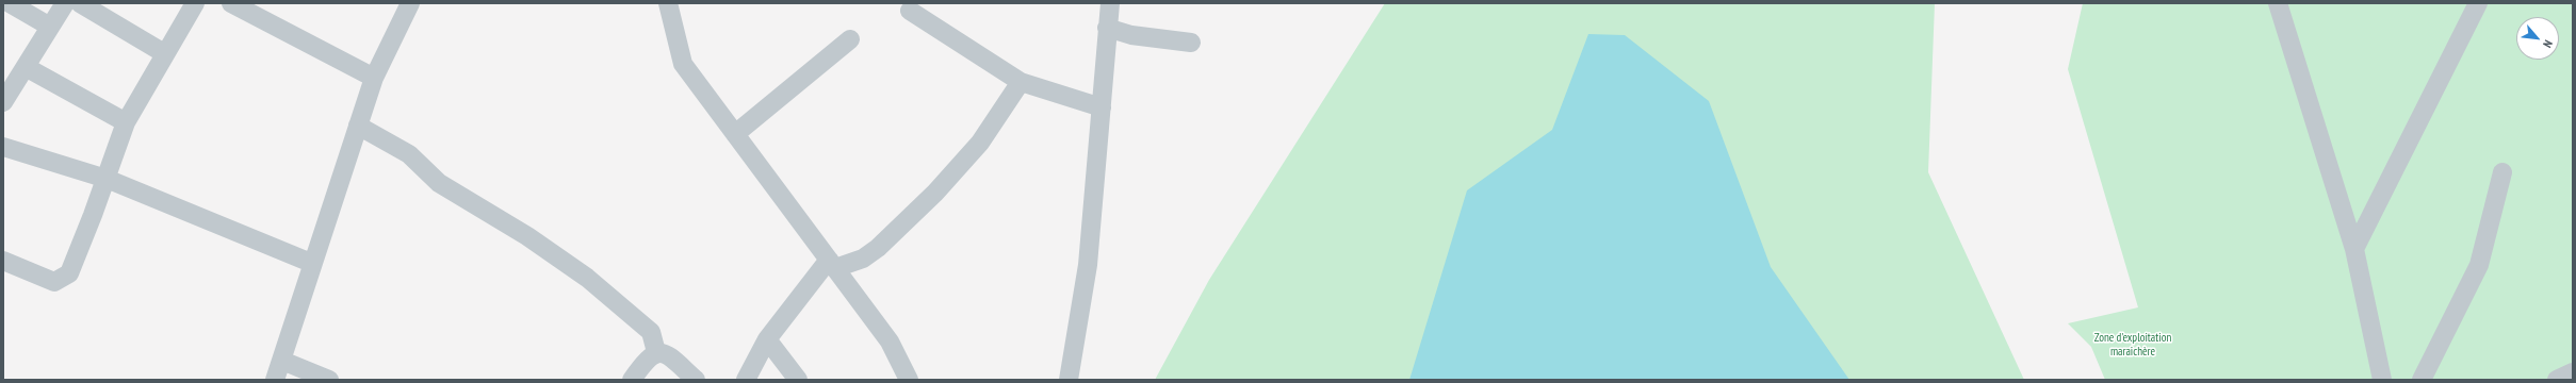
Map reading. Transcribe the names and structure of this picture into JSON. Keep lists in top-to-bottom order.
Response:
{
  "parks": ["Zone d'exploitation maraichère"],
  "north": "bottom right"
}
